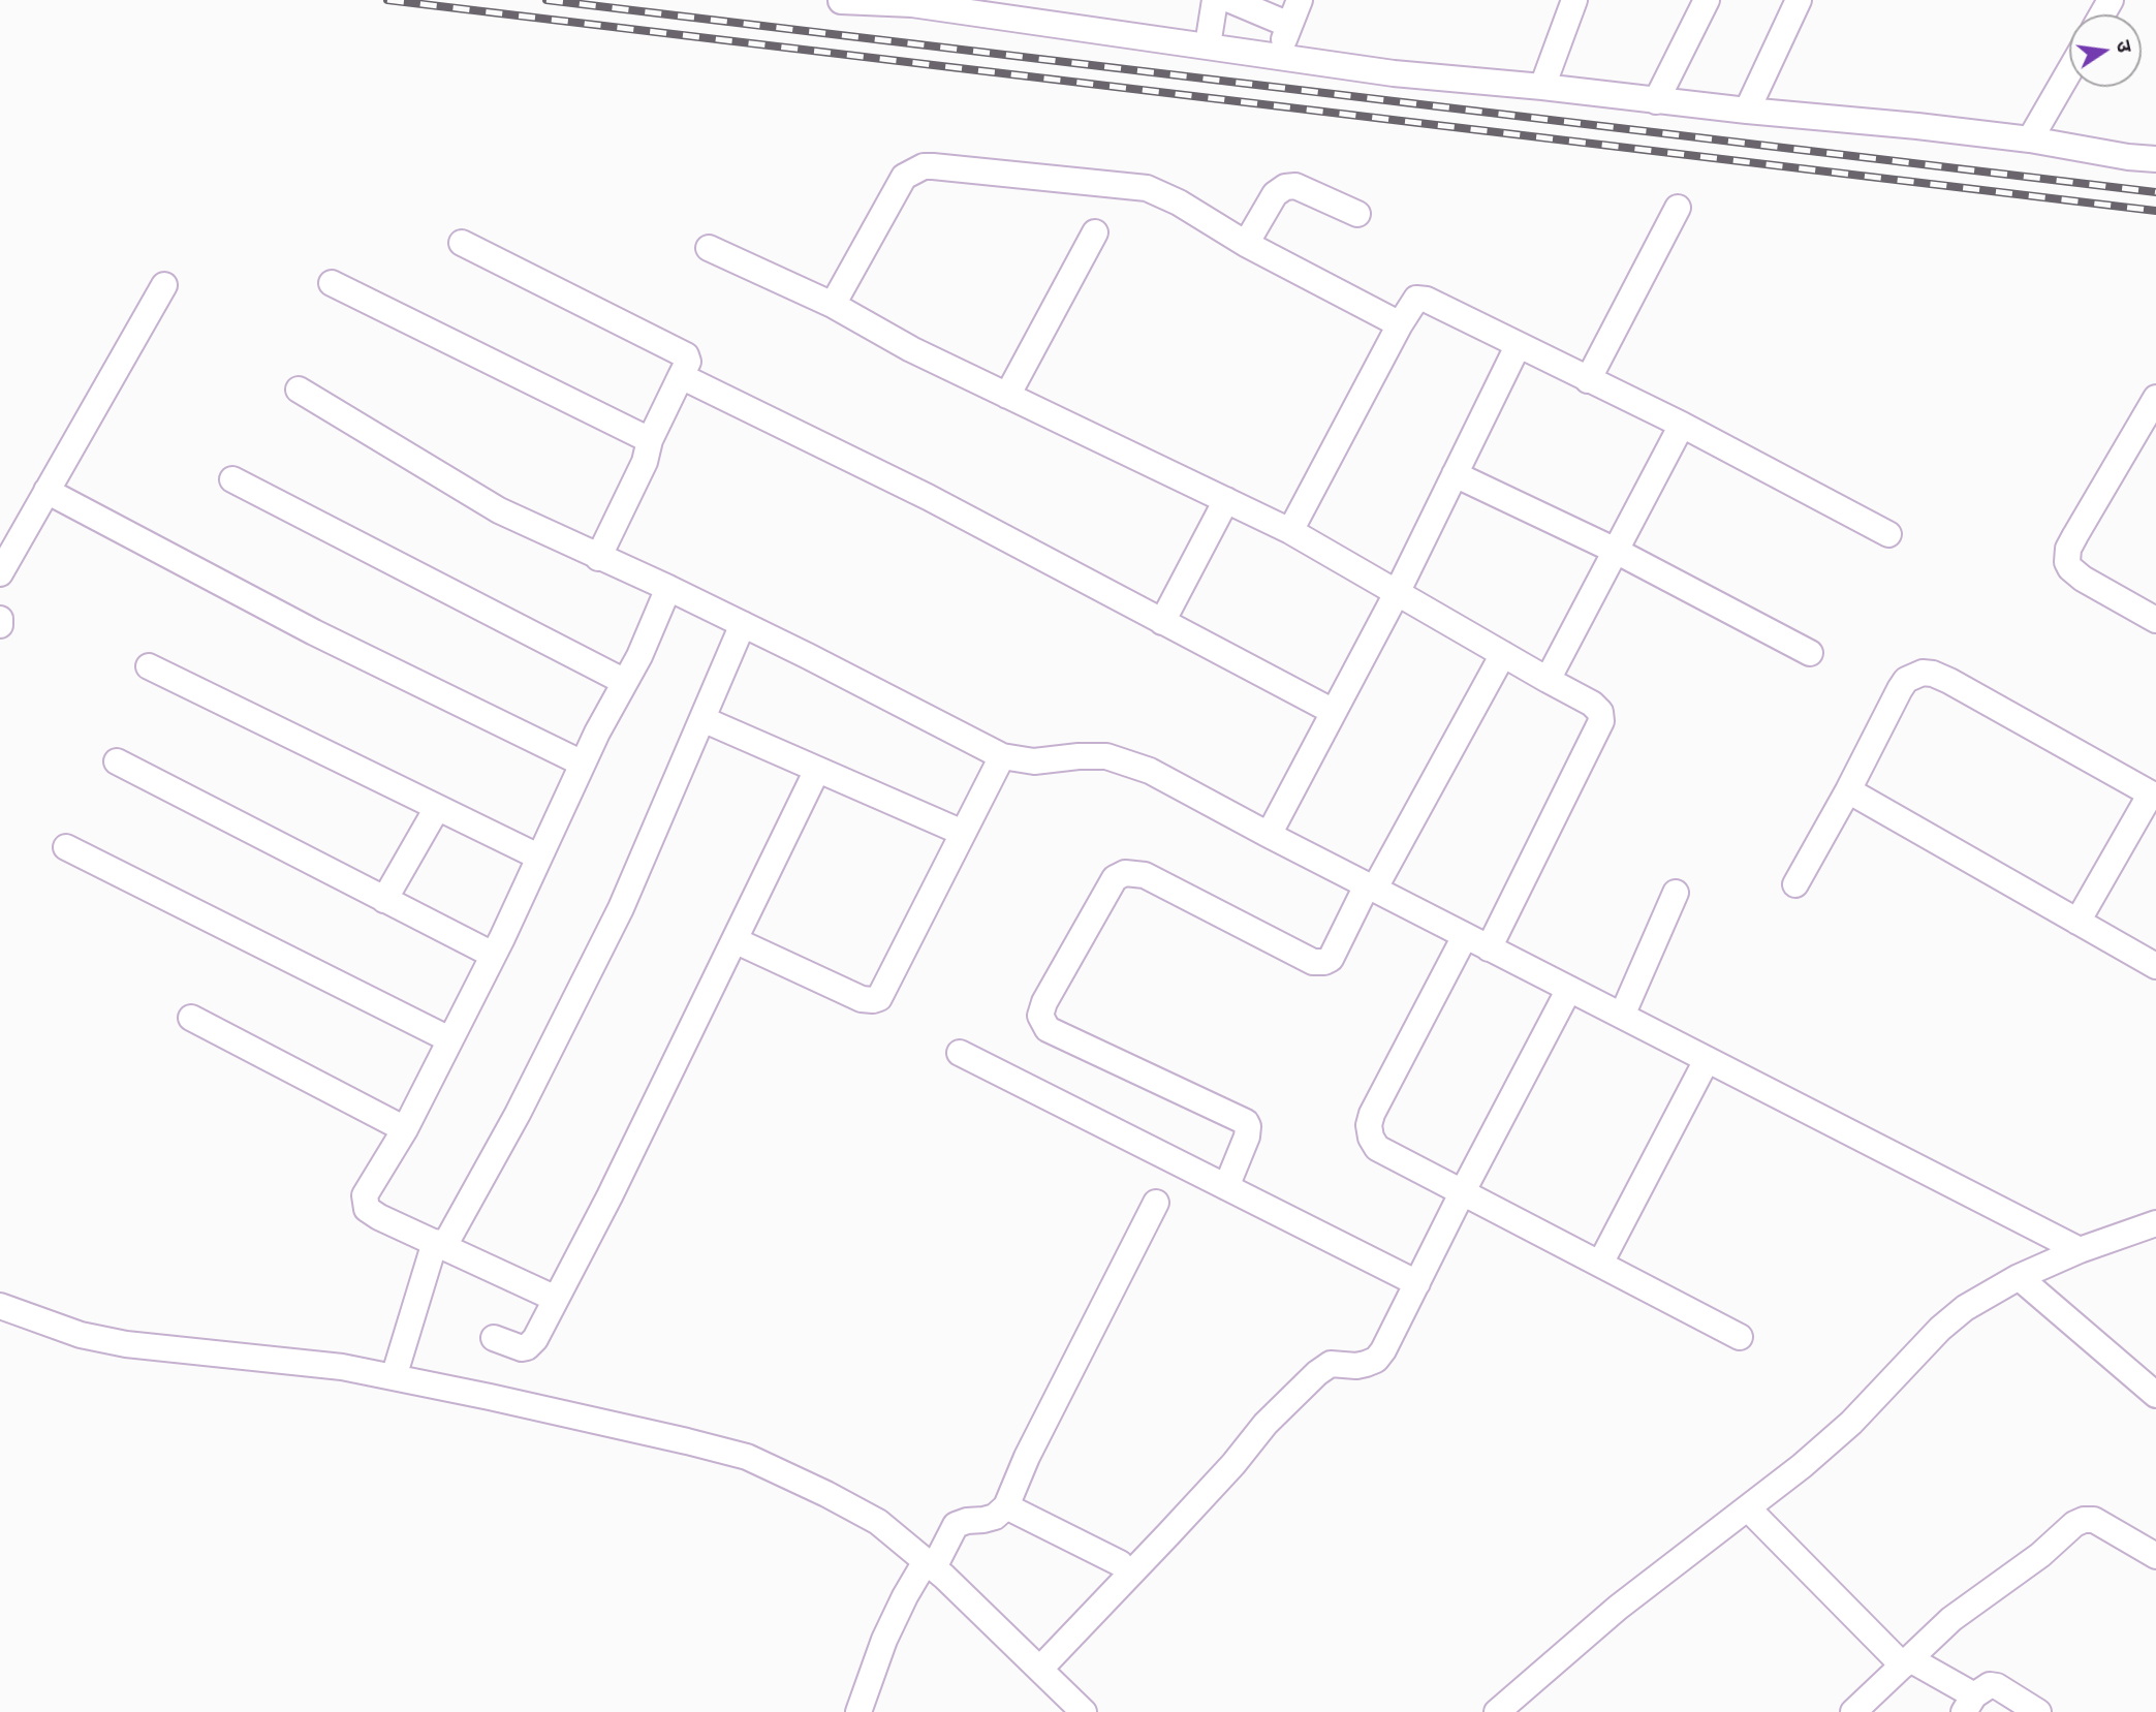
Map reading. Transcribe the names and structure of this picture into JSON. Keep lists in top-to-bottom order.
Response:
{
  "north": "right"
}
